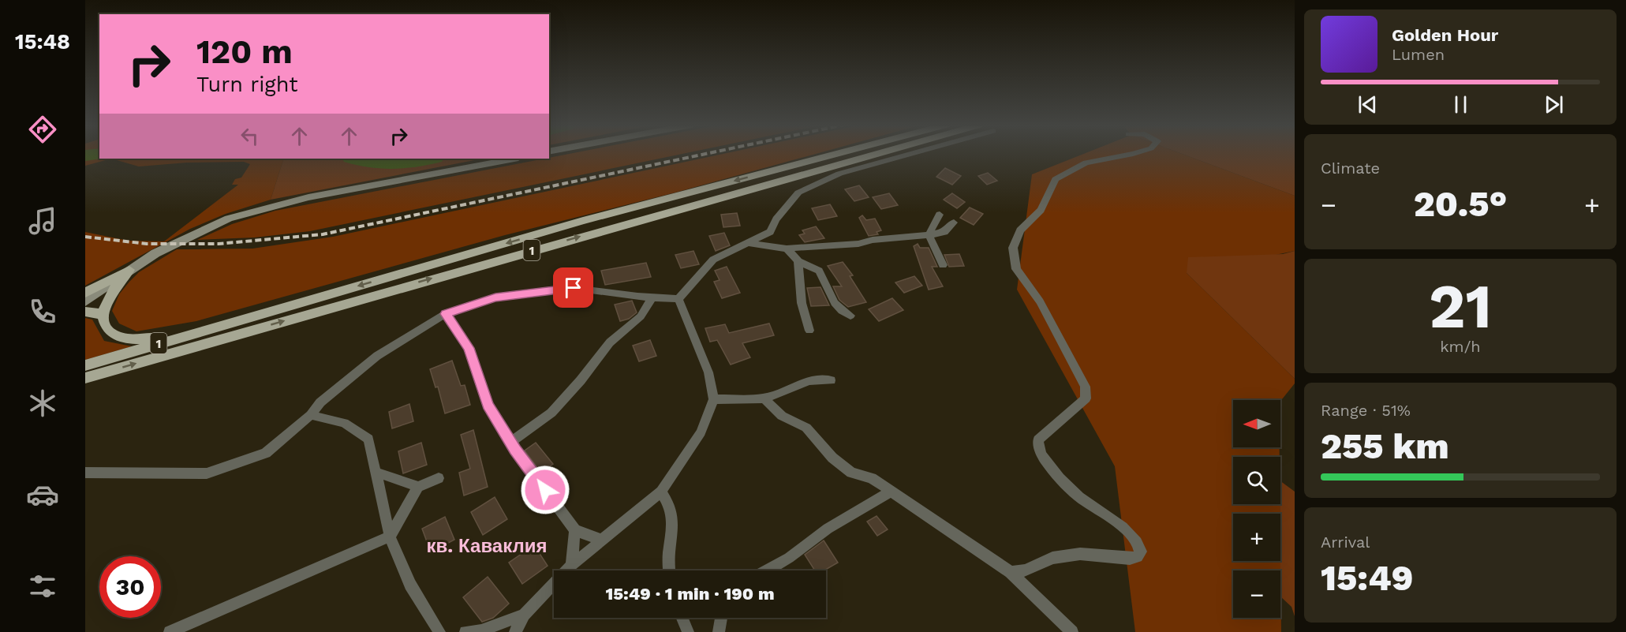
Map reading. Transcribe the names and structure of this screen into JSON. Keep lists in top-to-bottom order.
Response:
{
  "streets": {
    "main road": ["1"]
  },
  "districts": ["кв. Каваклия"],
  "north": "left",
  "page": {
    "tabs": "15:48",
    "turn": ["120 m", "Turn right"],
    "song": ["Golden Hour", "Lumen"],
    "tile": [
      "Climate",
      ["21", "km/h"],
      ["Range · 51%", "255 km"],
      ["Arrival", "15:49"]
    ],
    "heat": ["−", "20.5°", "+"],
    "map_buttons": ["+", "−"],
    "limit": "30",
    "trip": "15:49 · 1 min · 190 m"
  }
}
